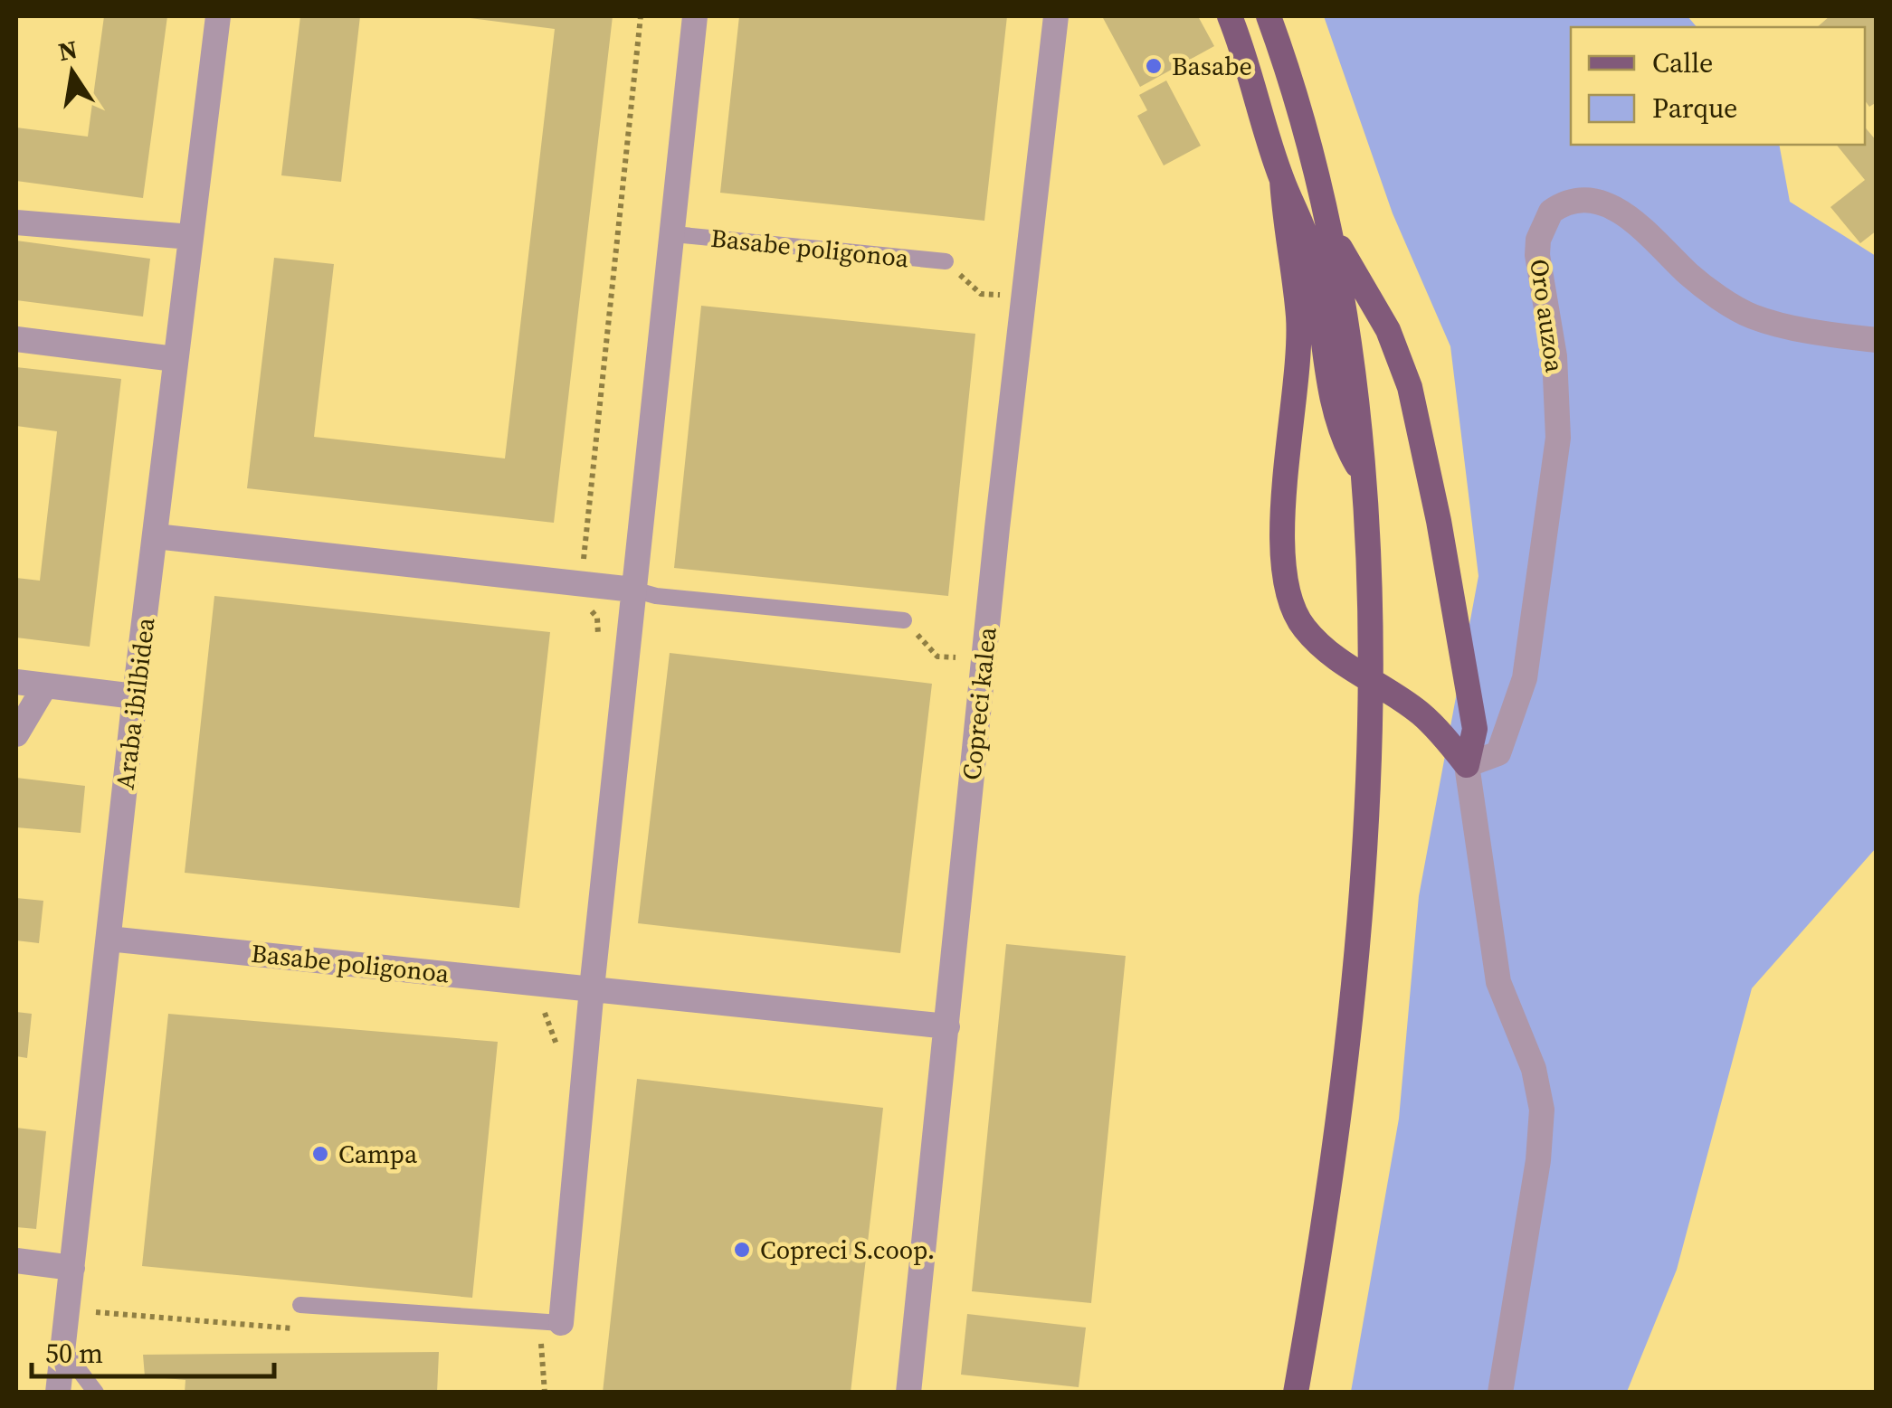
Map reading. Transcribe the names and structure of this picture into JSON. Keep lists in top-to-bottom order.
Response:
{
  "streets": {
    "street": [
      "Basabe poligonoa",
      "Oro auzoa",
      "Araba ibilbidea",
      "Copreci kalea"
    ]
  },
  "crossings": [
    ["Basabe poligonoa", "Araba ibilbidea"],
    ["Basabe poligonoa", "Copreci kalea"]
  ],
  "places": ["Basabe", "Campa", "Copreci S.coop."],
  "legend": ["Calle", "Parque"],
  "scale_bar": "50 m",
  "north": "top"
}
